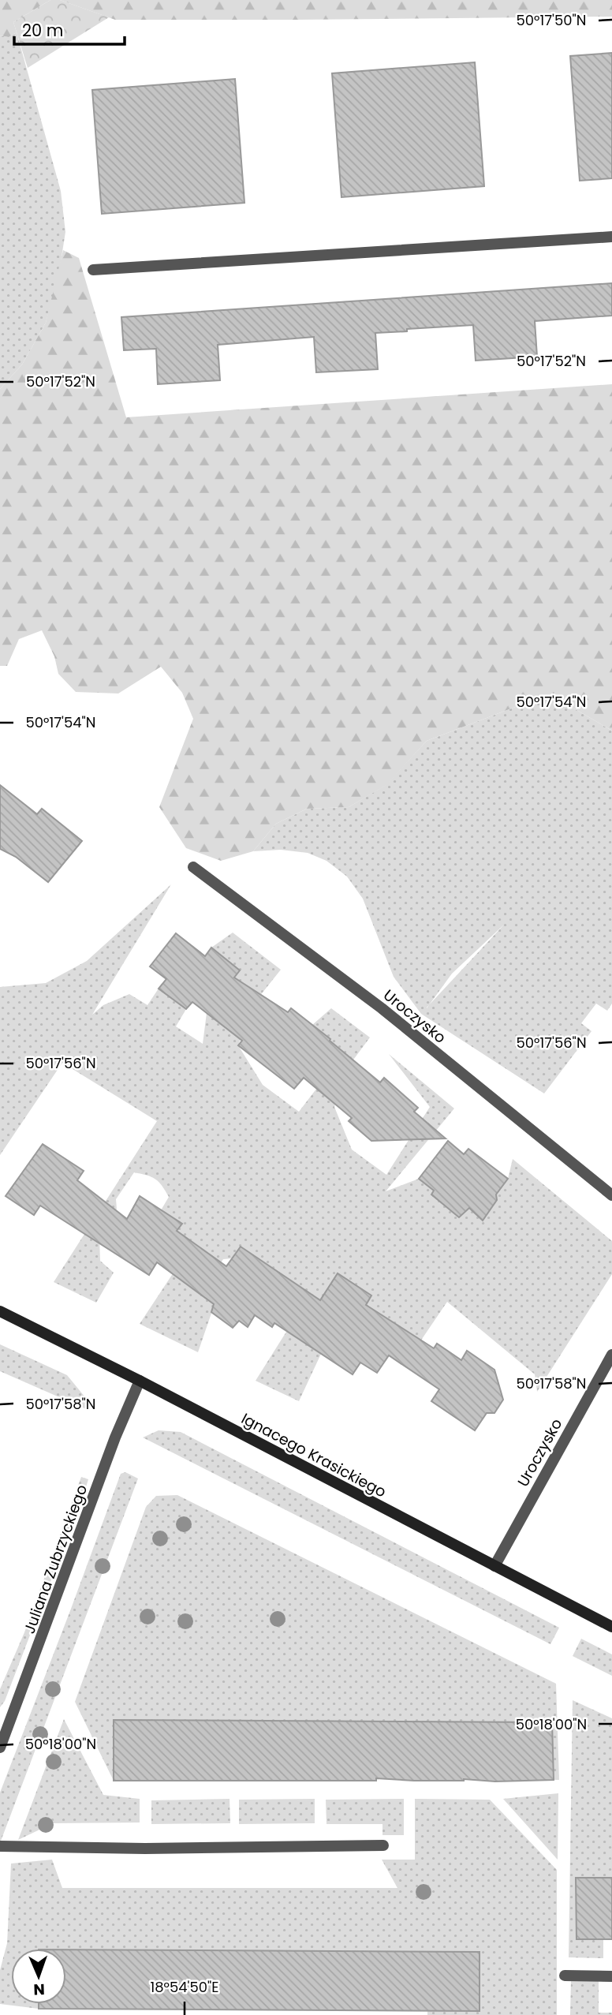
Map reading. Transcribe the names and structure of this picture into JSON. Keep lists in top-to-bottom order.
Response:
{
  "streets": {
    "street": ["Uroczysko", "Ignacego Krasickiego", "Juliana Zubrzyckiego"]
  },
  "crossings": [
    ["Uroczysko", "Ignacego Krasickiego"],
    ["Ignacego Krasickiego", "Juliana Zubrzyckiego"]
  ],
  "scale_bar": "20 m",
  "north": "bottom",
  "coordinates": [
    "50°17'50\"N",
    "50°17'52\"N",
    "50°17'54\"N",
    "50°17'56\"N",
    "50°17'58\"N",
    "50°18'00\"N",
    "18°54'50\"E"
  ]
}
